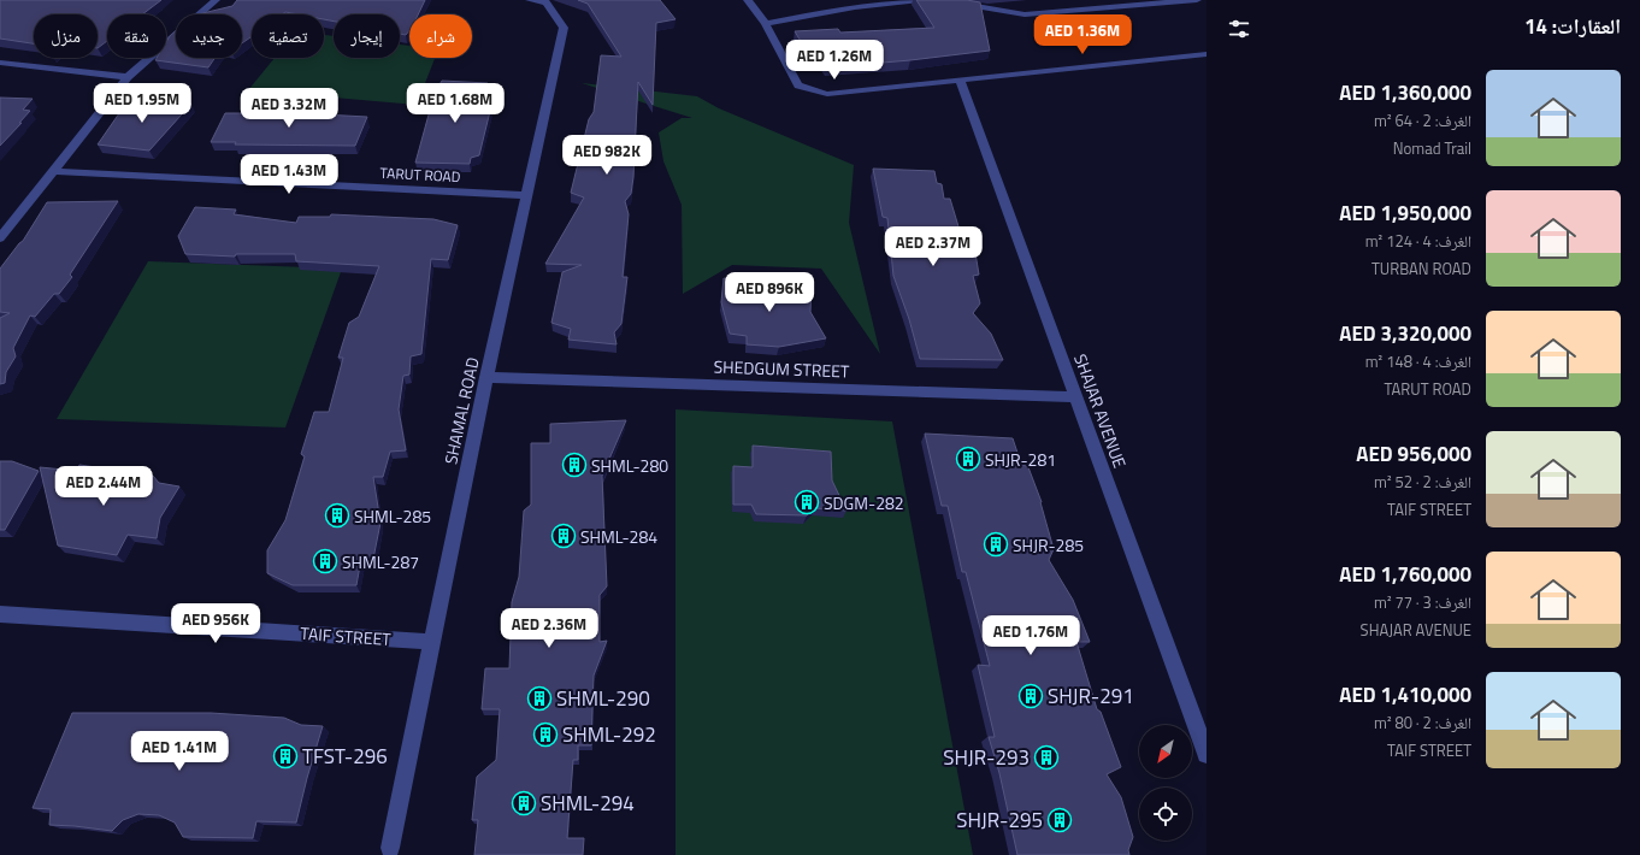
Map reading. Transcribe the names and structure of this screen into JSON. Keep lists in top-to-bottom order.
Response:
{
  "streets": {
    "street": [
      "TARUT ROAD",
      "SHEDGUM STREET",
      "SHAMAL ROAD",
      "SHAJAR AVENUE",
      "TAIF STREET"
    ]
  },
  "crossings": [
    ["TARUT ROAD", "SHAMAL ROAD"],
    ["SHEDGUM STREET", "SHAMAL ROAD"],
    ["SHEDGUM STREET", "SHAJAR AVENUE"],
    ["SHAMAL ROAD", "TAIF STREET"]
  ],
  "places": {
    "building": [
      "SHJR-281",
      "SHML-280",
      "SDGM-282",
      "SHML-285",
      "SHML-284",
      "SHJR-285",
      "SHML-287",
      "SHJR-291",
      "SHML-290",
      "SHML-292",
      "TFST-296",
      "SHJR-293",
      "SHML-294",
      "SHJR-295"
    ]
  },
  "north": "bottom left",
  "page": {
    "heading": "العقارات: 14",
    "price": [
      "AED 1.36M",
      "AED 1.26M",
      "AED 1.95M",
      "AED 1.68M",
      "AED 3.32M",
      "AED 982K",
      "AED 1.43M",
      "AED 2.37M",
      "AED 896K",
      "AED 2.44M",
      "AED 956K",
      "AED 2.36M",
      "AED 1.76M",
      "AED 1.41M"
    ],
    "chip": [
      "شراء",
      "إيجار",
      "تصفية",
      "جديد",
      "شقة",
      "منزل"
    ],
    "list": [
      {
        "name": "AED 1,360,000",
        "note": "الغرف: 2 · 64 m² · Nomad Trail"
      },
      {
        "name": "AED 1,950,000",
        "note": "الغرف: 4 · 124 m² · TURBAN ROAD"
      },
      {
        "name": "AED 3,320,000",
        "note": "الغرف: 4 · 148 m² · TARUT ROAD"
      },
      {
        "name": "AED 956,000",
        "note": "الغرف: 2 · 52 m² · TAIF STREET"
      },
      {
        "name": "AED 1,760,000",
        "note": "الغرف: 3 · 77 m² · SHAJAR AVENUE"
      },
      {
        "name": "AED 1,410,000",
        "note": "الغرف: 2 · 80 m² · TAIF STREET"
      }
    ]
  }
}
